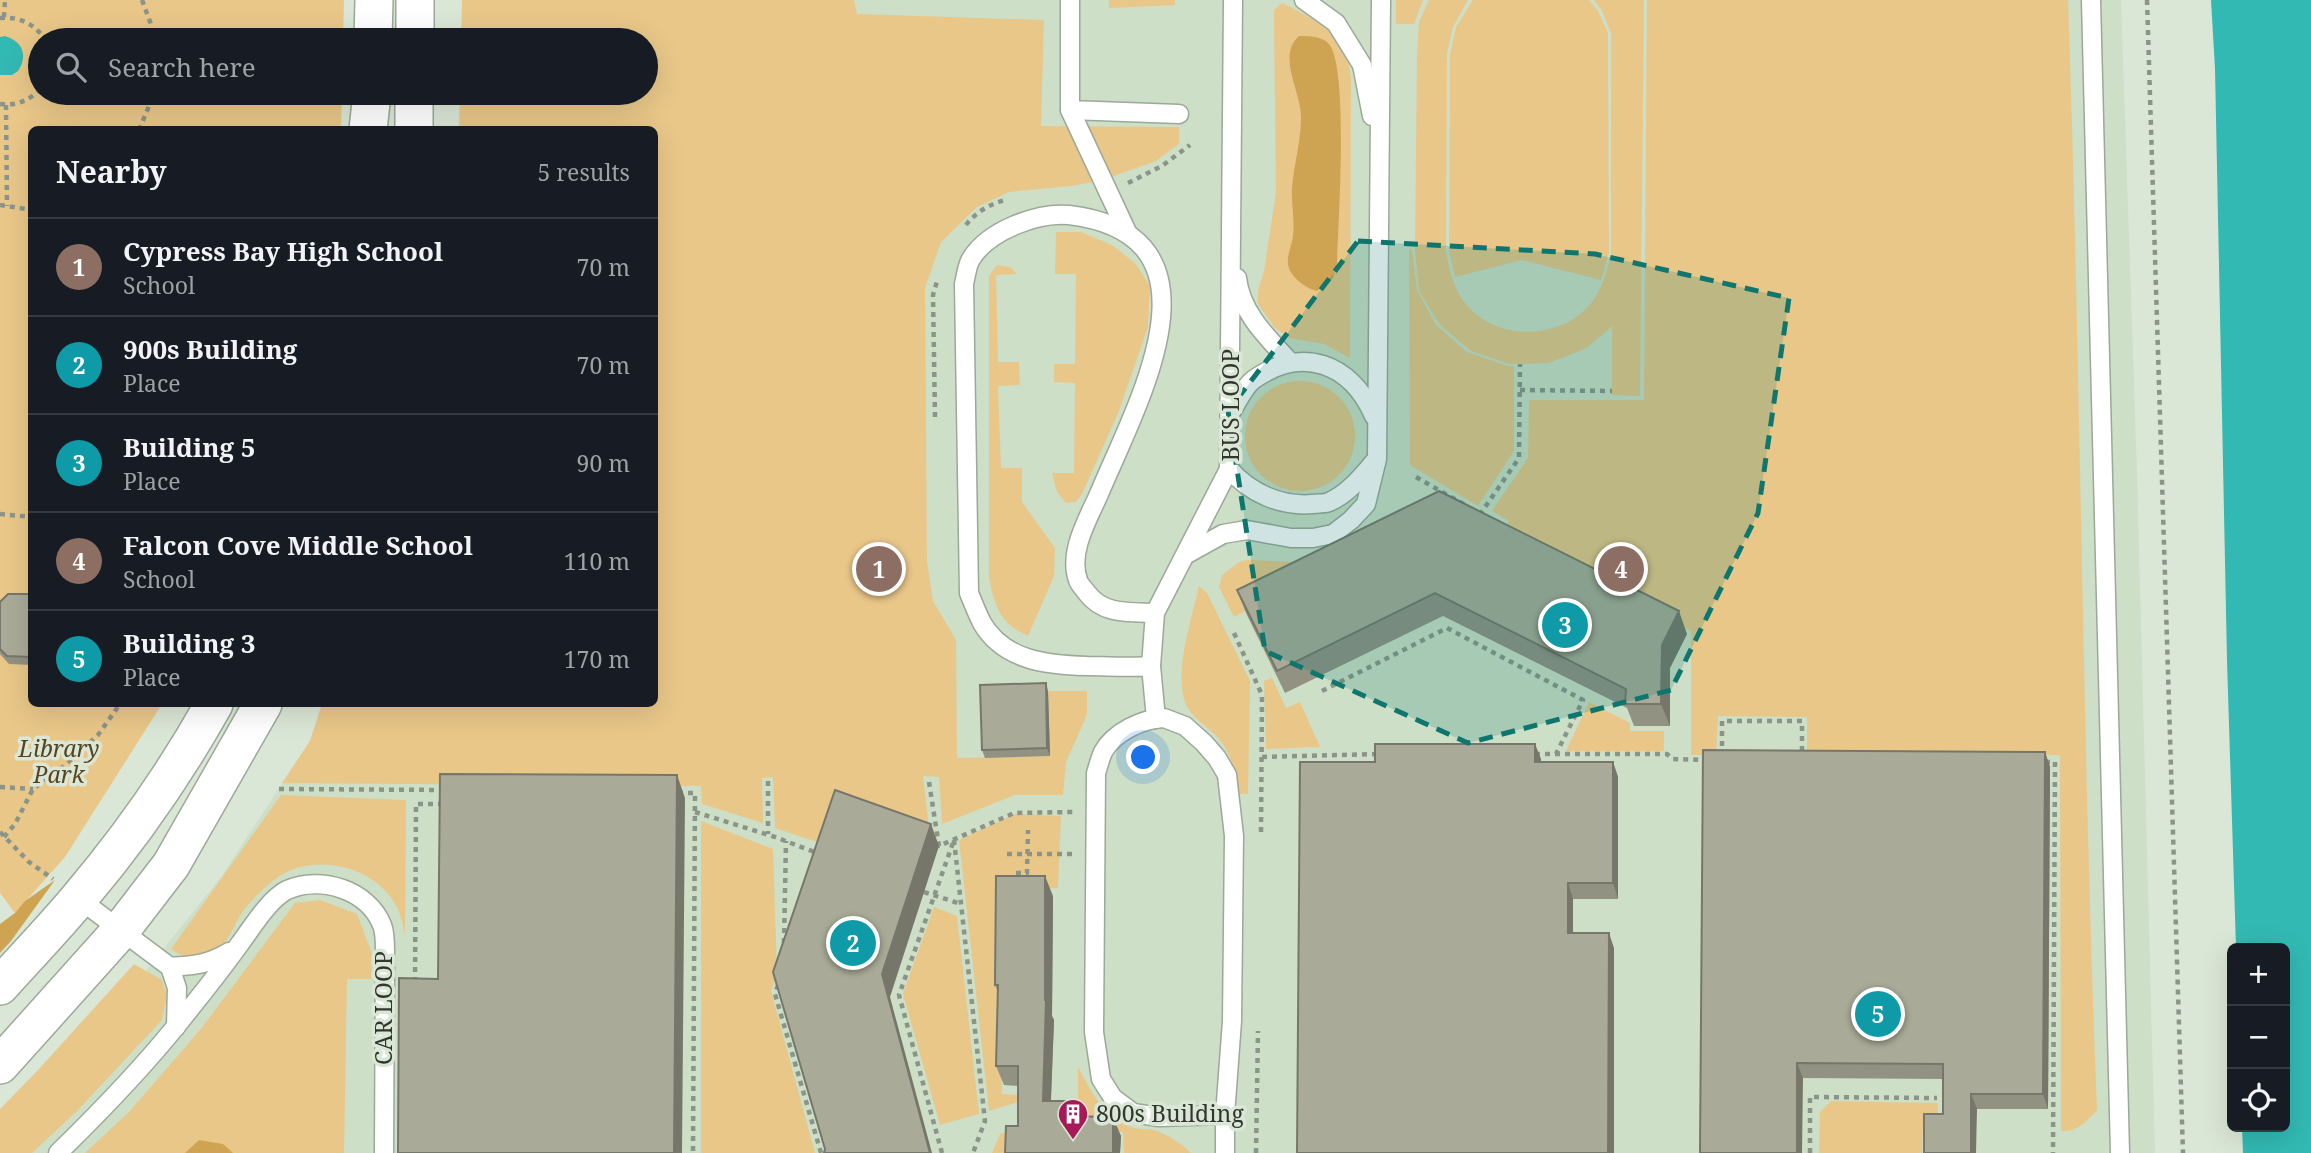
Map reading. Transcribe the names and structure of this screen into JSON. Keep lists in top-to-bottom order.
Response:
{
  "streets": {
    "lane": ["BUS LOOP", "CAR LOOP"]
  },
  "parks": ["Library Park"],
  "places": {
    "building": ["800s Building"]
  },
  "page": {
    "search": "Search here",
    "heading": ["Nearby", "5 results"],
    "list": [
      {
        "mark": "1",
        "name": "Cypress Bay High School",
        "note": "School",
        "value": "70 m"
      },
      {
        "mark": "2",
        "name": "900s Building",
        "note": "Place",
        "value": "70 m"
      },
      {
        "mark": "3",
        "name": "Building 5",
        "note": "Place",
        "value": "90 m"
      },
      {
        "mark": "4",
        "name": "Falcon Cove Middle School",
        "note": "School",
        "value": "110 m"
      },
      {
        "mark": "5",
        "name": "Building 3",
        "note": "Place",
        "value": "170 m"
      }
    ],
    "pins": [
      "1",
      "4",
      "3",
      "2",
      "5"
    ],
    "map_buttons": ["+", "−"]
  }
}
